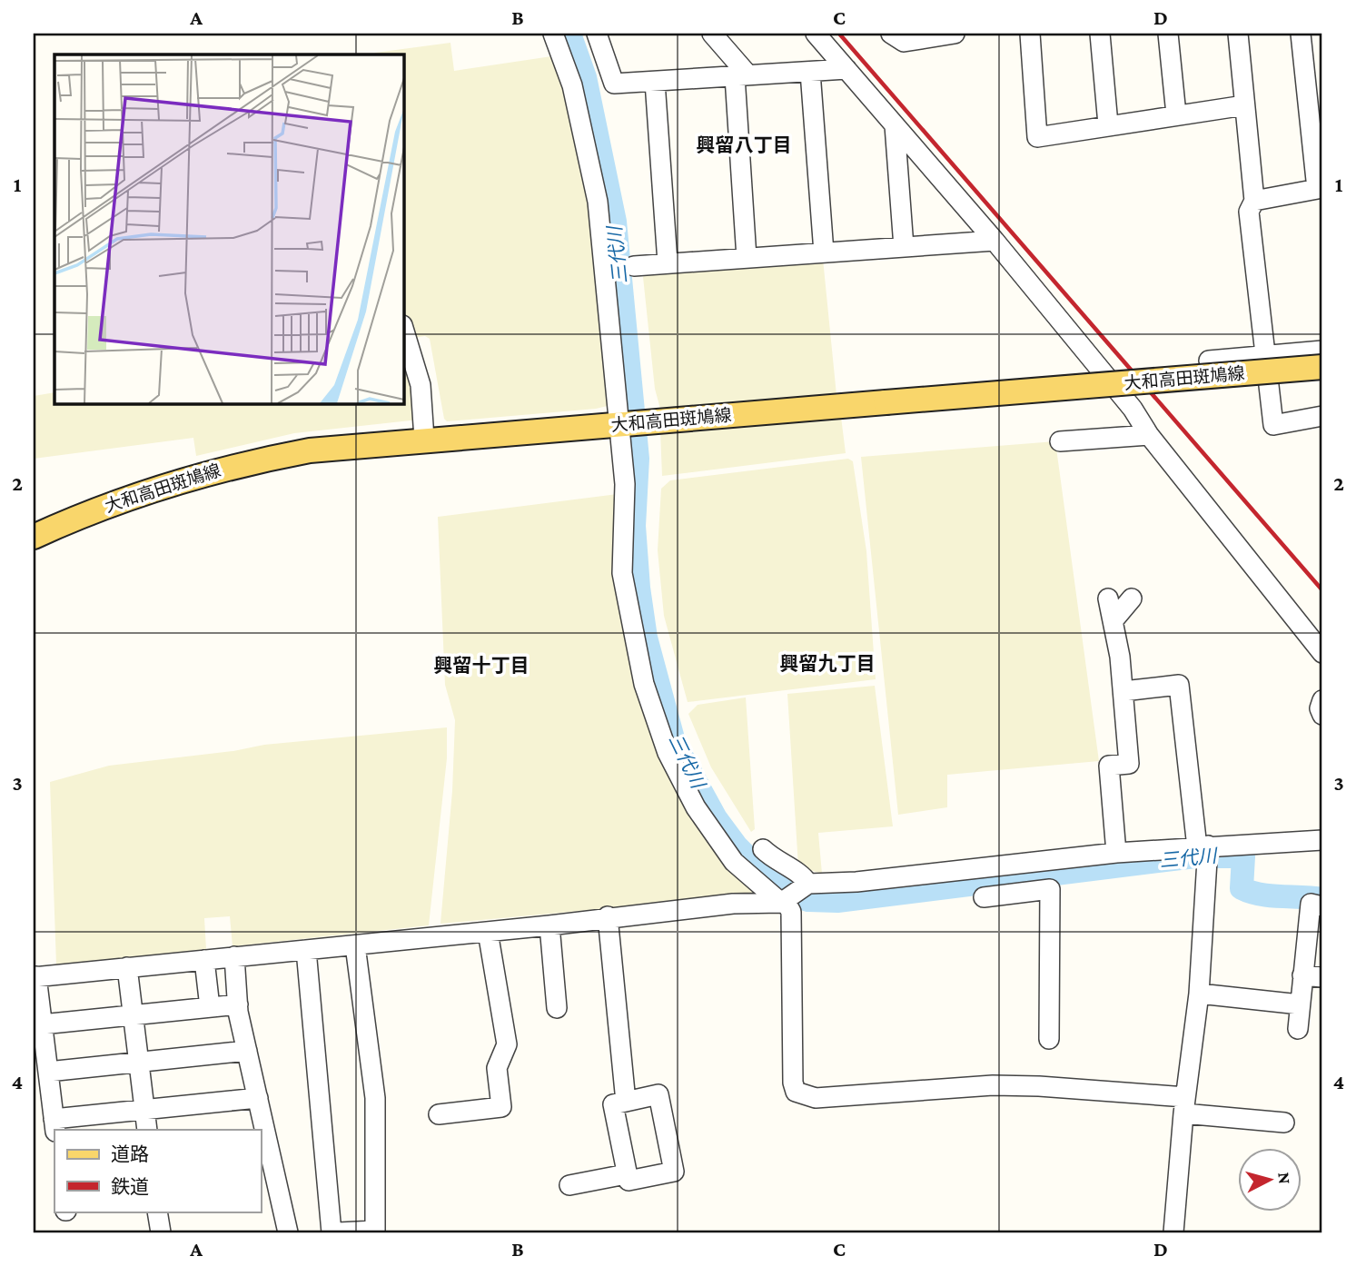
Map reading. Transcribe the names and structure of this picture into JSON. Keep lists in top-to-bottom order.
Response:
{
  "streets": {
    "main road": ["大和高田斑鳩線"]
  },
  "districts": ["興留八丁目", "興留九丁目", "興留十丁目"],
  "water": ["三代川"],
  "legend": ["道路", "鉄道"],
  "north": "right",
  "grid": {
    "columns": [
      "A",
      "B",
      "C",
      "D"
    ],
    "rows": [
      "1",
      "2",
      "3",
      "4"
    ]
  }
}
